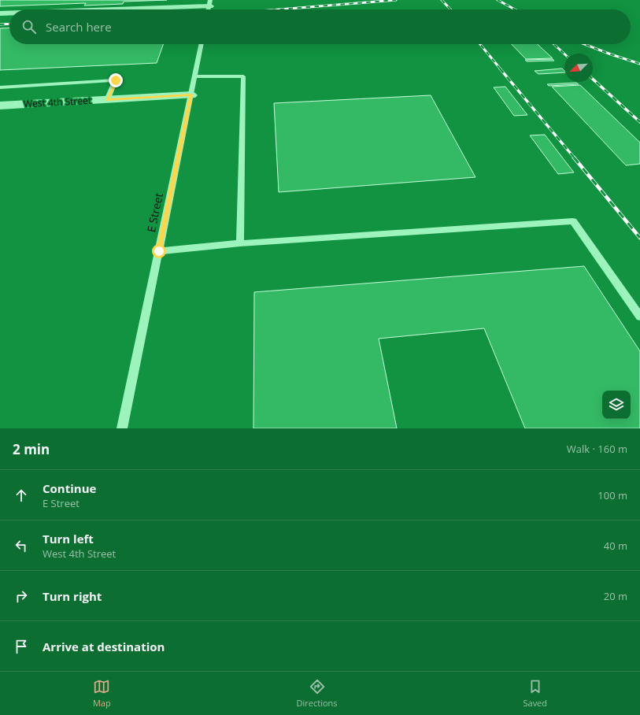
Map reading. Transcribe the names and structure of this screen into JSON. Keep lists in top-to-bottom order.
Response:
{
  "streets": {
    "street": ["West 4th Street"],
    "lane": ["E Street"]
  },
  "crossings": [
    ["West 4th Street", "E Street"]
  ],
  "north": "bottom left",
  "page": {
    "search": "Search here",
    "heading": ["2 min", "Walk · 160 m"],
    "list": [
      ["Continue", "E Street", "100 m"],
      ["Turn left", "West 4th Street", "40 m"],
      ["Turn right", "20 m"],
      "Arrive at destination"
    ],
    "nav": ["Map", "Directions", "Saved"]
  }
}
